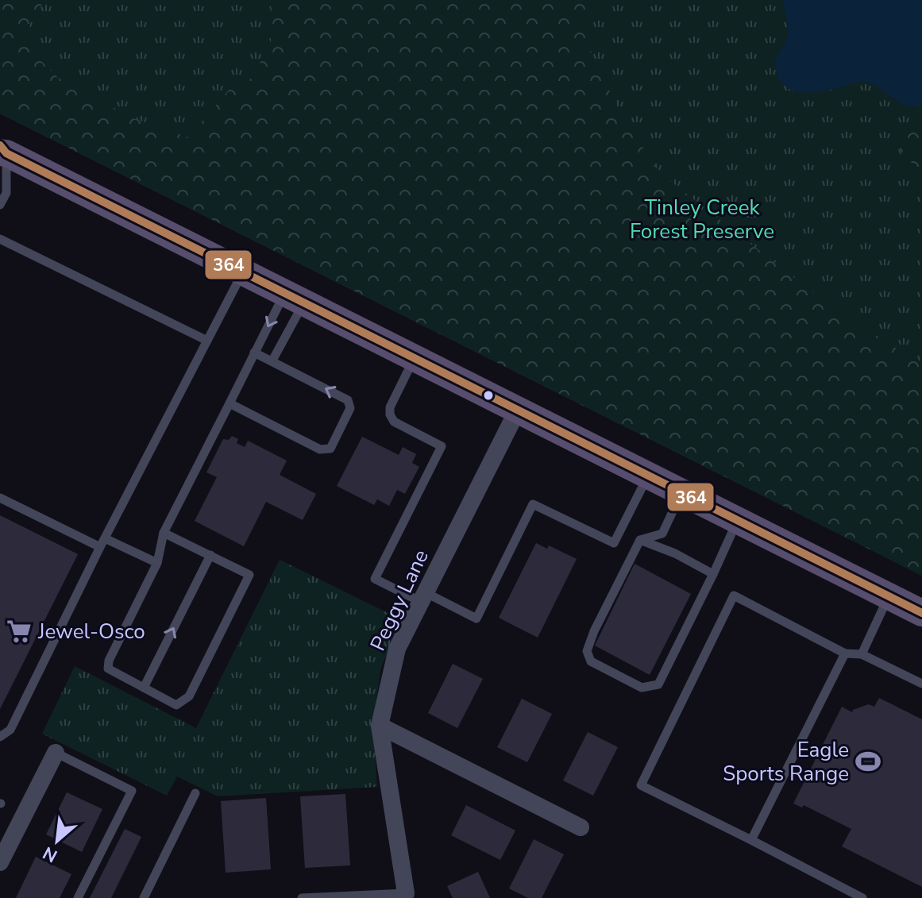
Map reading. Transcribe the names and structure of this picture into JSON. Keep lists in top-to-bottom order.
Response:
{
  "streets": {
    "street": ["Peggy Lane"]
  },
  "parks": ["Tinley Creek Forest Preserve"],
  "places": {
    "supermarket": ["Jewel-Osco"],
    "sports": ["Eagle Sports Range"]
  },
  "lines": ["transit line 364"],
  "north": "bottom left"
}
